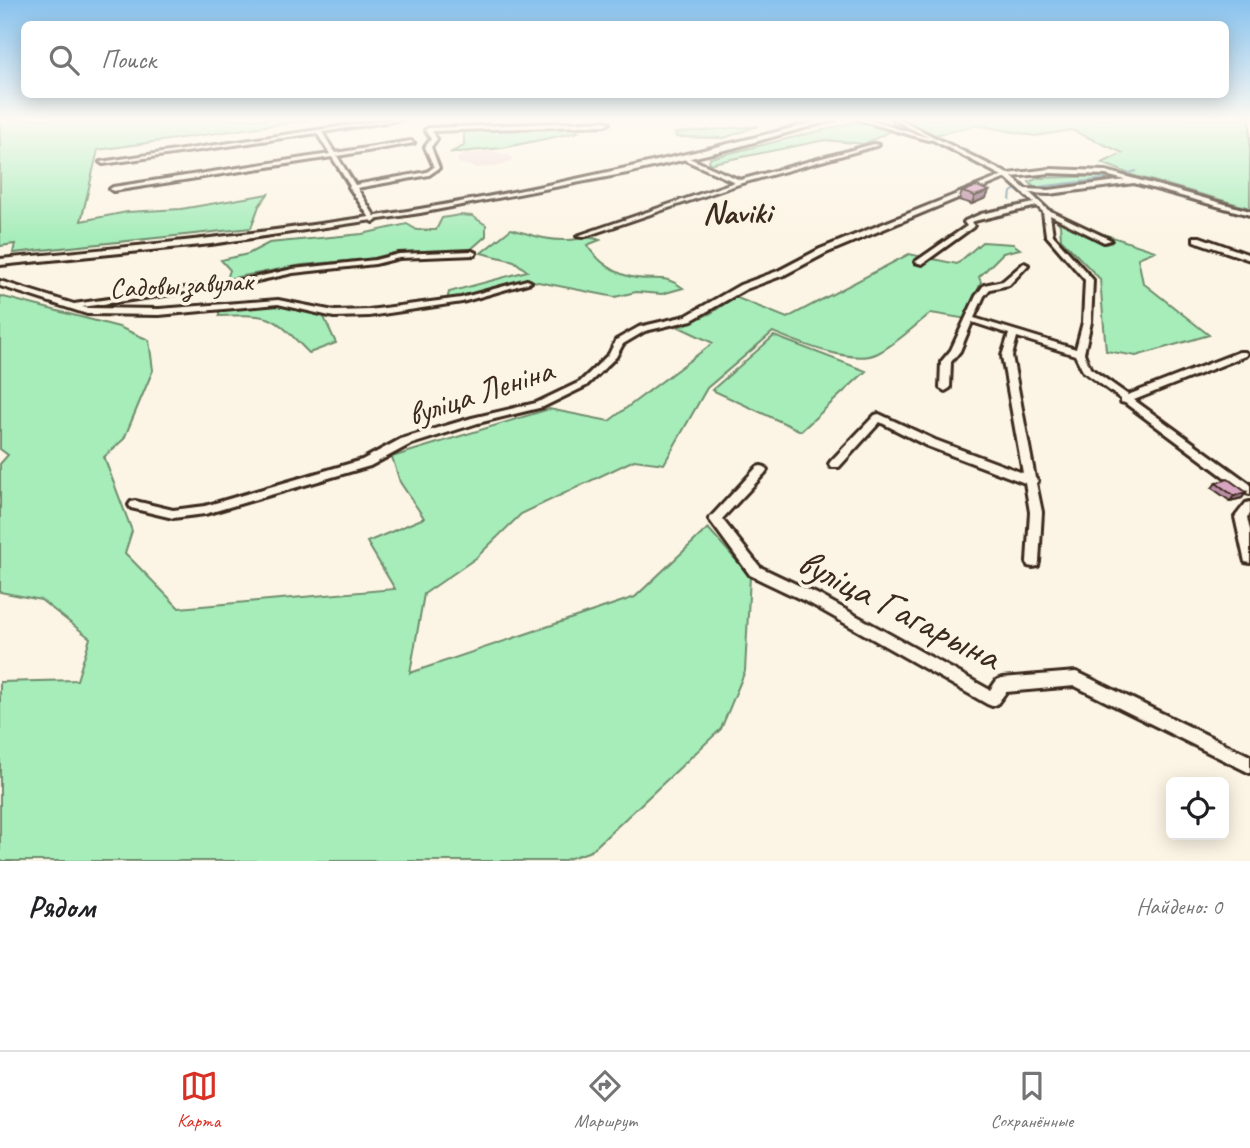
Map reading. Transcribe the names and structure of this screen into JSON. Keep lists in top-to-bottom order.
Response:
{
  "streets": {
    "street": ["Садовы завулак", "вуліца Леніна", "вуліца Гагарына"]
  },
  "districts": ["Naviki"],
  "page": {
    "search": "Поиск",
    "heading": ["Рядом", "Найдено: 0"],
    "nav": ["Карта", "Маршрут", "Сохранённые"]
  }
}
